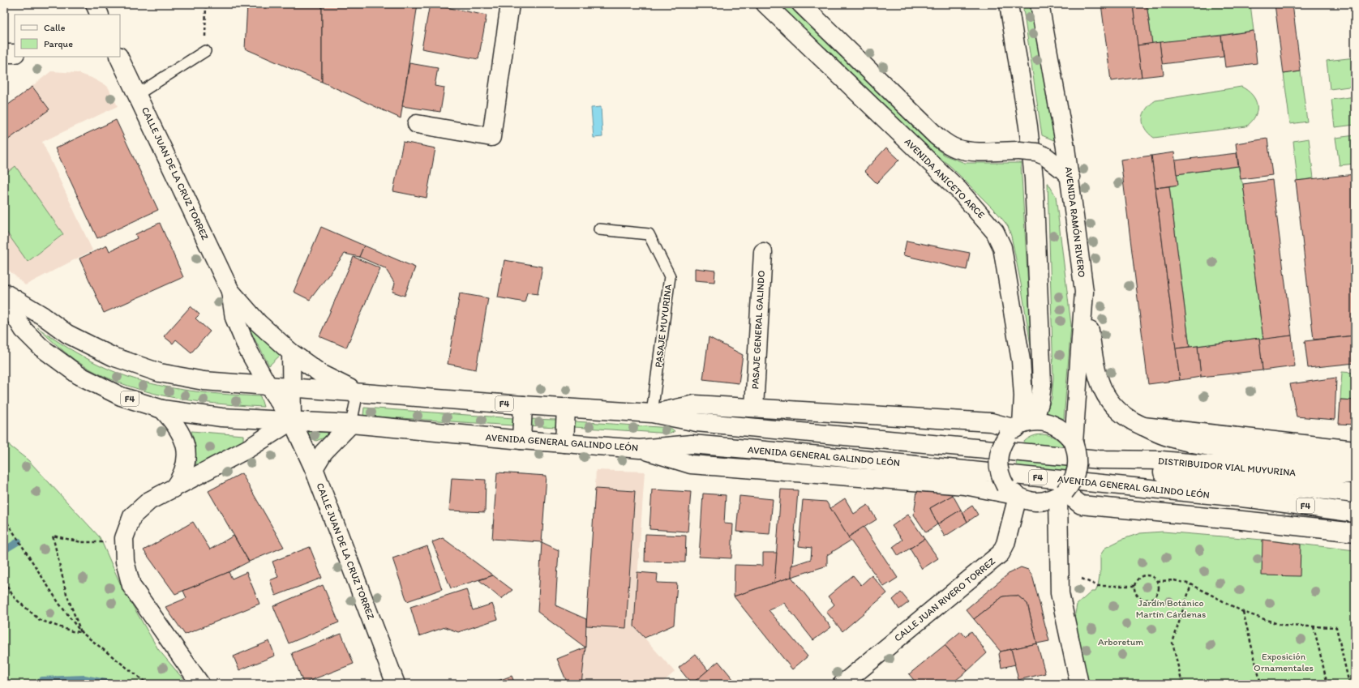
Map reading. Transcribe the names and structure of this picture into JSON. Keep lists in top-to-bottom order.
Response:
{
  "streets": {
    "main road": [
      "CALLE JUAN DE LA CRUZ TORREZ",
      "AVENIDA ANICETO ARCE",
      "AVENIDA RAMÓN RIVERO",
      "PASAJE GENERAL GALINDO",
      "F4",
      "AVENIDA GENERAL GALINDO LEÓN",
      "DISTRIBUIDOR VIAL MUYURINA",
      "CALLE JUAN RIVERO TORREZ"
    ],
    "lane": ["PASAJE MUYURINA"]
  },
  "crossings": [
    ["CALLE JUAN DE LA CRUZ TORREZ", "F4"],
    ["CALLE JUAN DE LA CRUZ TORREZ", "AVENIDA GENERAL GALINDO LEÓN"],
    ["AVENIDA ANICETO ARCE", "AVENIDA RAMÓN RIVERO"],
    ["AVENIDA ANICETO ARCE", "CALLE JUAN RIVERO TORREZ"],
    ["AVENIDA RAMÓN RIVERO", "CALLE JUAN RIVERO TORREZ"],
    ["PASAJE MUYURINA", "F4"],
    ["F4", "AVENIDA GENERAL GALINDO LEÓN"],
    ["F4", "DISTRIBUIDOR VIAL MUYURINA"]
  ],
  "parks": ["Jardín Botánico Martín Cárdenas", "Arboretum", "Exposición Ornamentales"],
  "legend": ["Calle", "Parque"]
}
